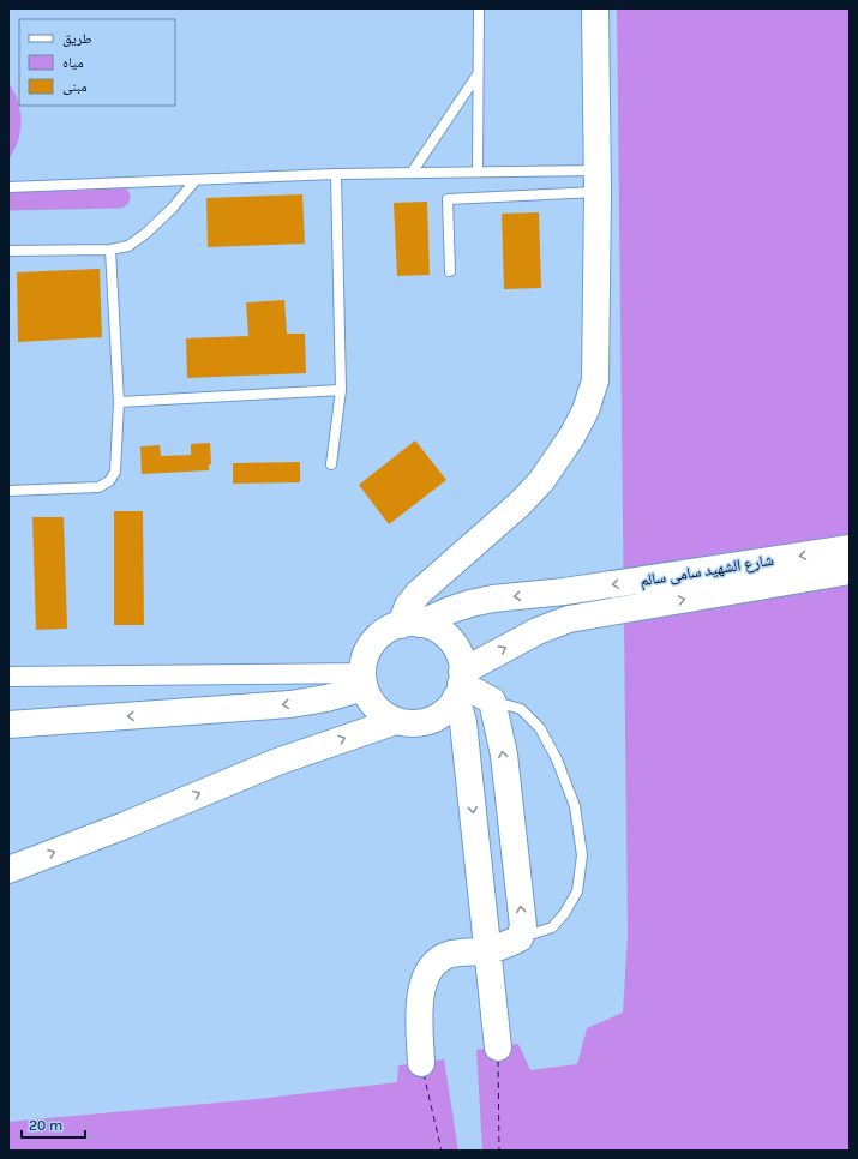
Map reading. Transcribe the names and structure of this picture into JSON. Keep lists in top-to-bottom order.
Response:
{
  "streets": {
    "main road": ["شارع الشهيد سامى سالم"]
  },
  "legend": ["طريق", "مياه", "مبنى"],
  "scale_bar": "20 m"
}
